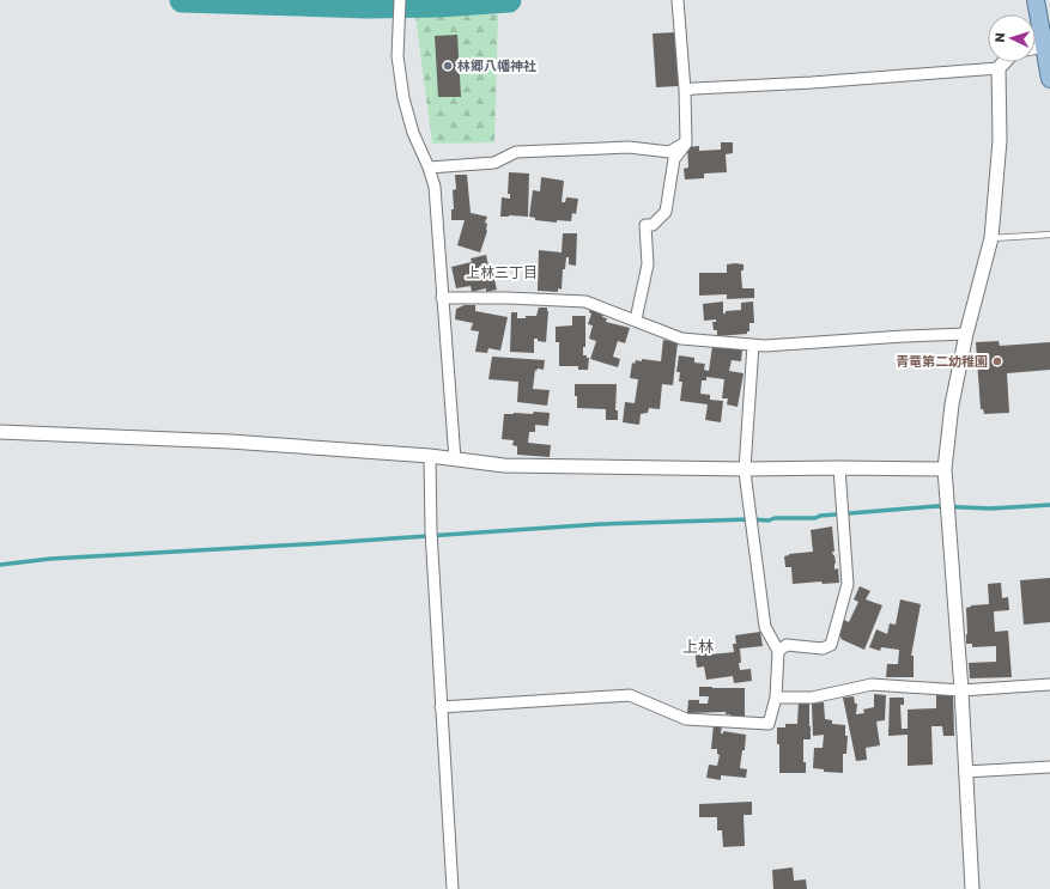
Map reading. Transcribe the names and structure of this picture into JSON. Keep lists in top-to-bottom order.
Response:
{
  "districts": ["上林三丁目", "上林"],
  "places": ["林郷八幡神社", "青竜第二幼稚園"],
  "north": "left"
}
